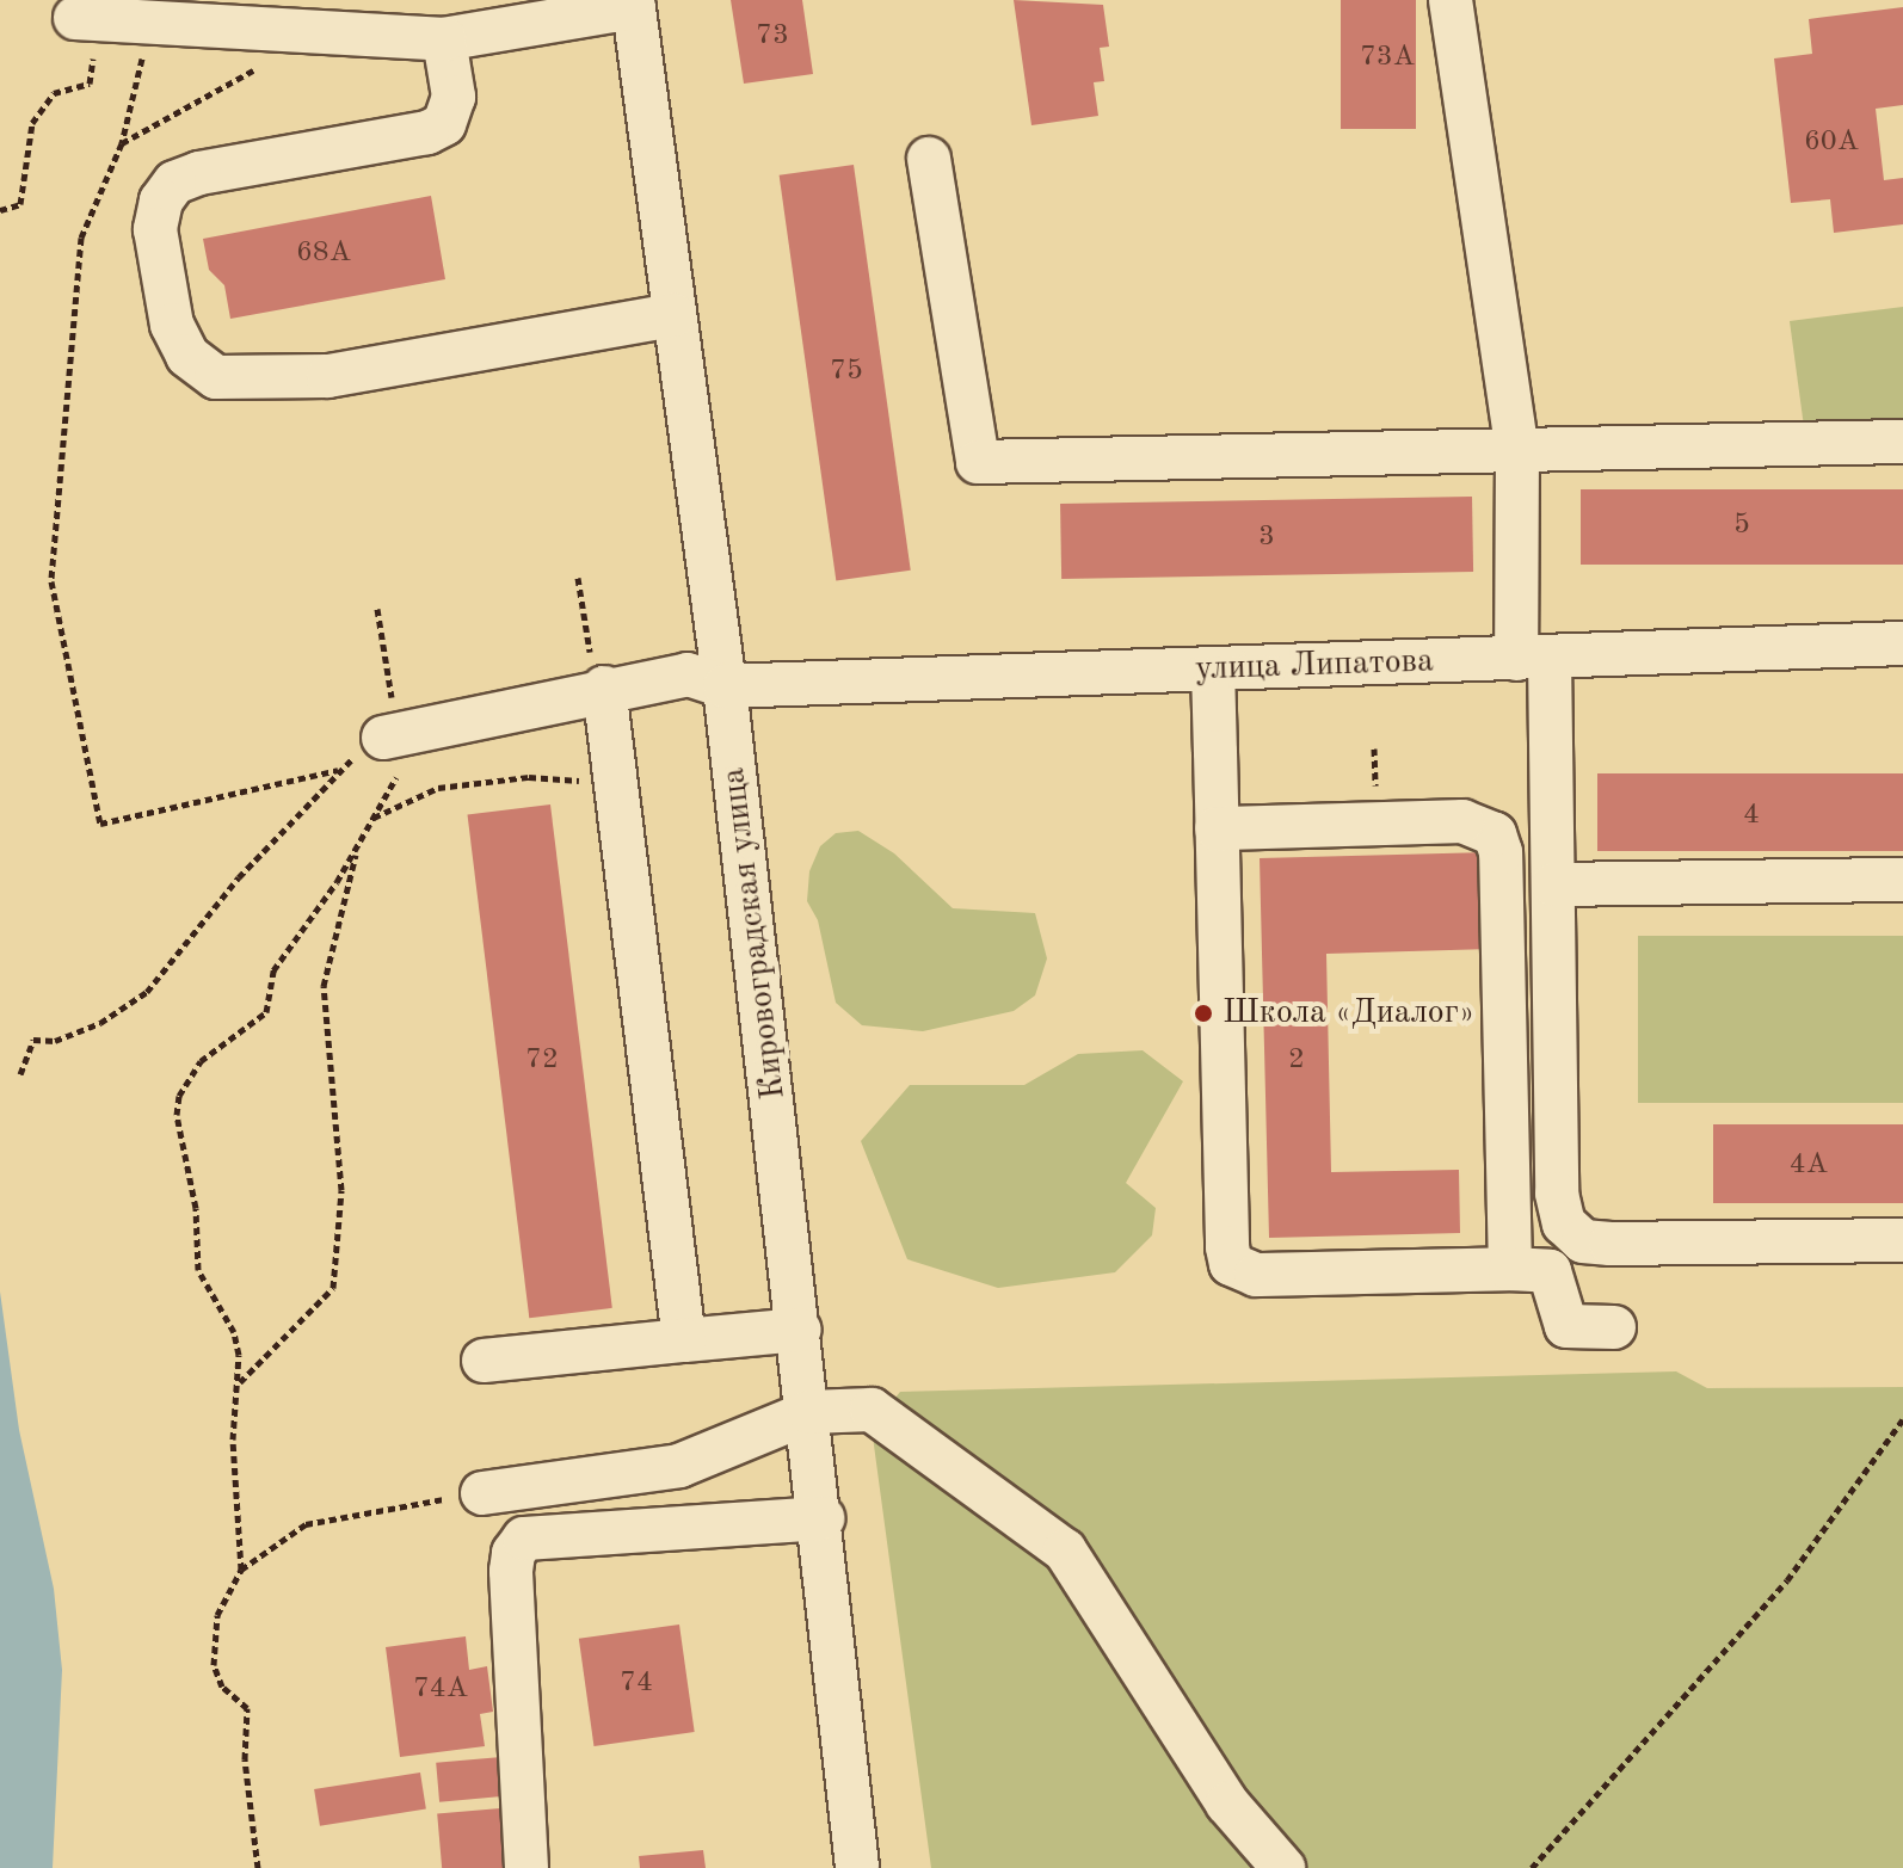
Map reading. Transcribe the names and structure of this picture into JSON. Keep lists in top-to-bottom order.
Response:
{
  "streets": {
    "street": ["улица Липатова", "Кировоградская улица"]
  },
  "crossings": [
    ["улица Липатова", "Кировоградская улица"]
  ],
  "places": ["Школа «Диалог»"],
  "house_numbers": [
    "73",
    "73А",
    "60А",
    "68А",
    "75",
    "5",
    "3",
    "4",
    "72",
    "2",
    "4А",
    "74",
    "74А"
  ]
}
